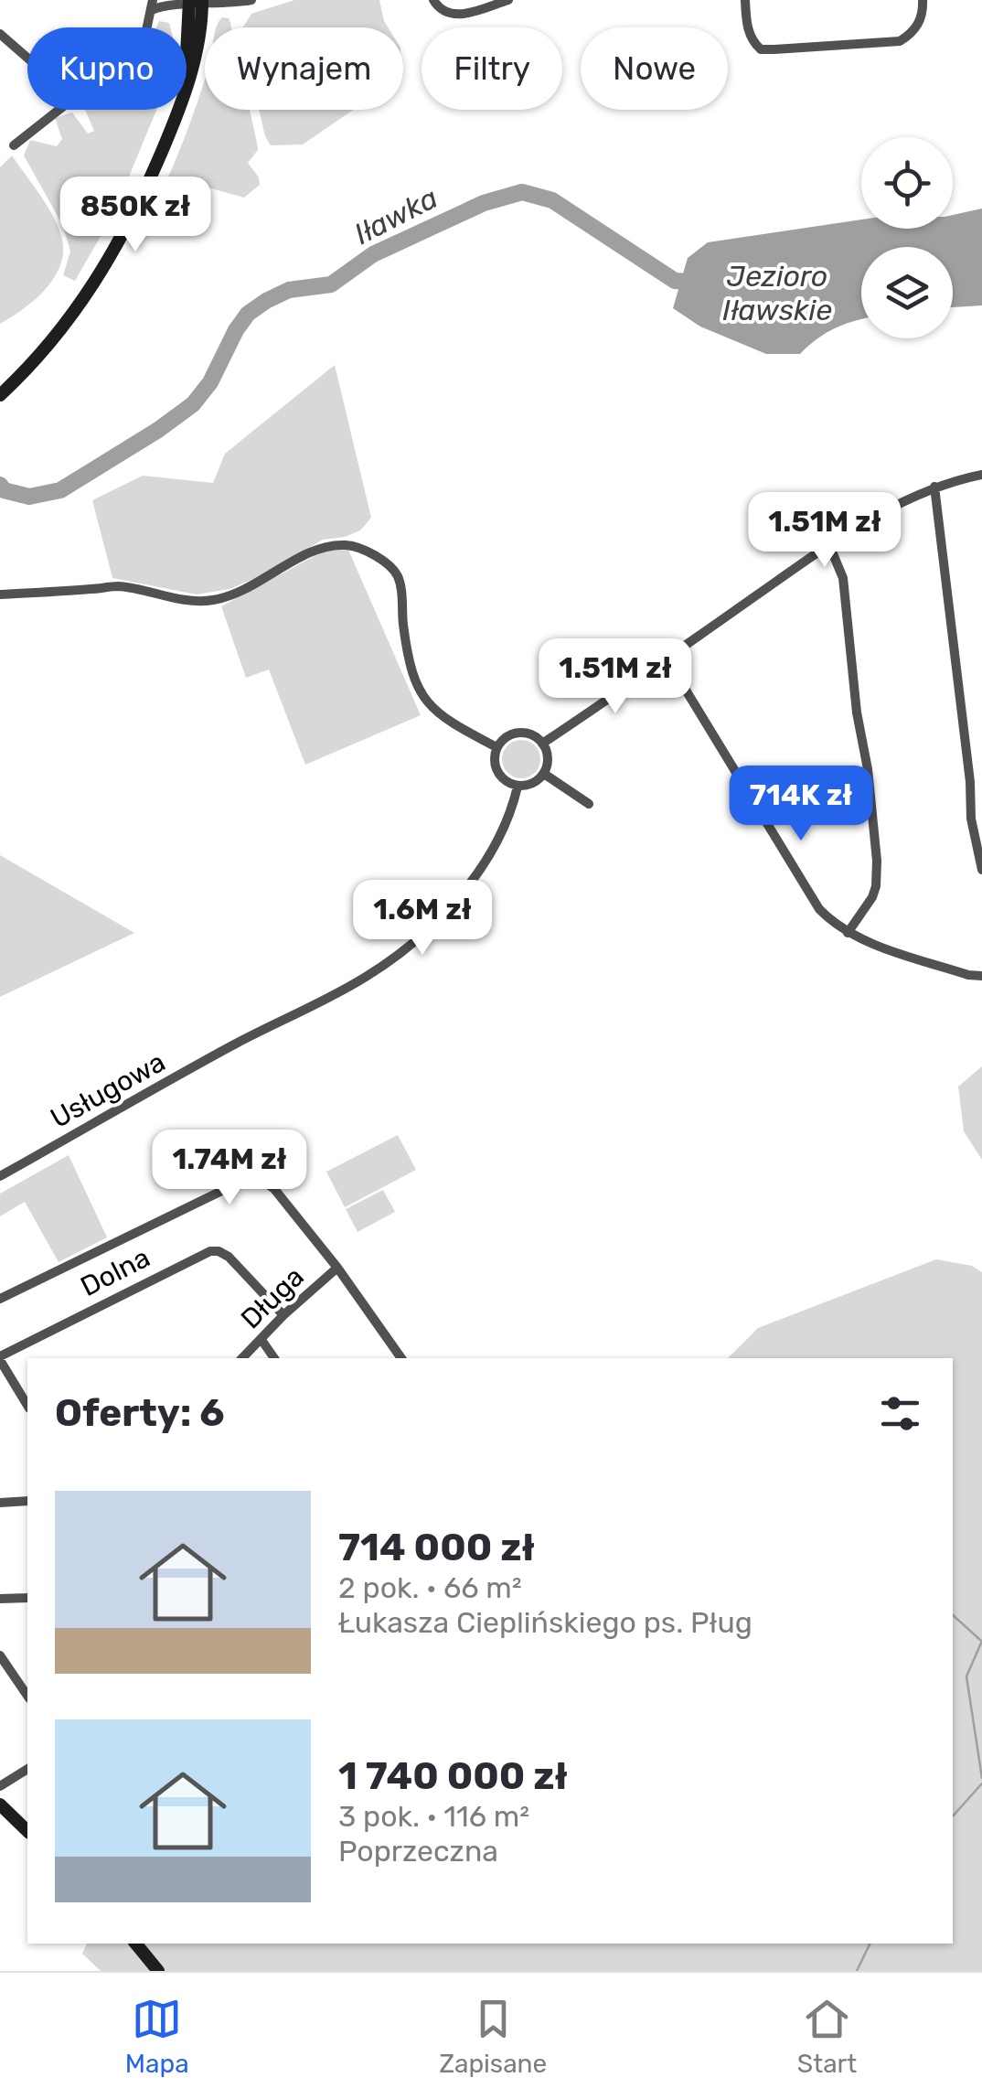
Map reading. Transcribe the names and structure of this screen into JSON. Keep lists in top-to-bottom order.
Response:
{
  "streets": {
    "street": ["Usługowa", "Dolna", "Długa"]
  },
  "crossings": [
    ["Dolna", "Długa"]
  ],
  "water": ["Iławka", "Jezioro Iławskie"],
  "page": {
    "chip": [
      "Kupno",
      "Wynajem",
      "Filtry",
      "Nowe"
    ],
    "price": [
      "850K zł",
      "1.51M zł",
      "1.51M zł",
      "714K zł",
      "1.6M zł",
      "1.74M zł"
    ],
    "heading": "Oferty: 6",
    "list": [
      {
        "name": "714 000 zł",
        "note": "2 pok. · 66 m² · Łukasza Cieplińskiego ps. Pług"
      },
      {
        "name": "1 740 000 zł",
        "note": "3 pok. · 116 m² · Poprzeczna"
      }
    ],
    "tabs": ["Mapa", "Zapisane", "Start"]
  }
}
